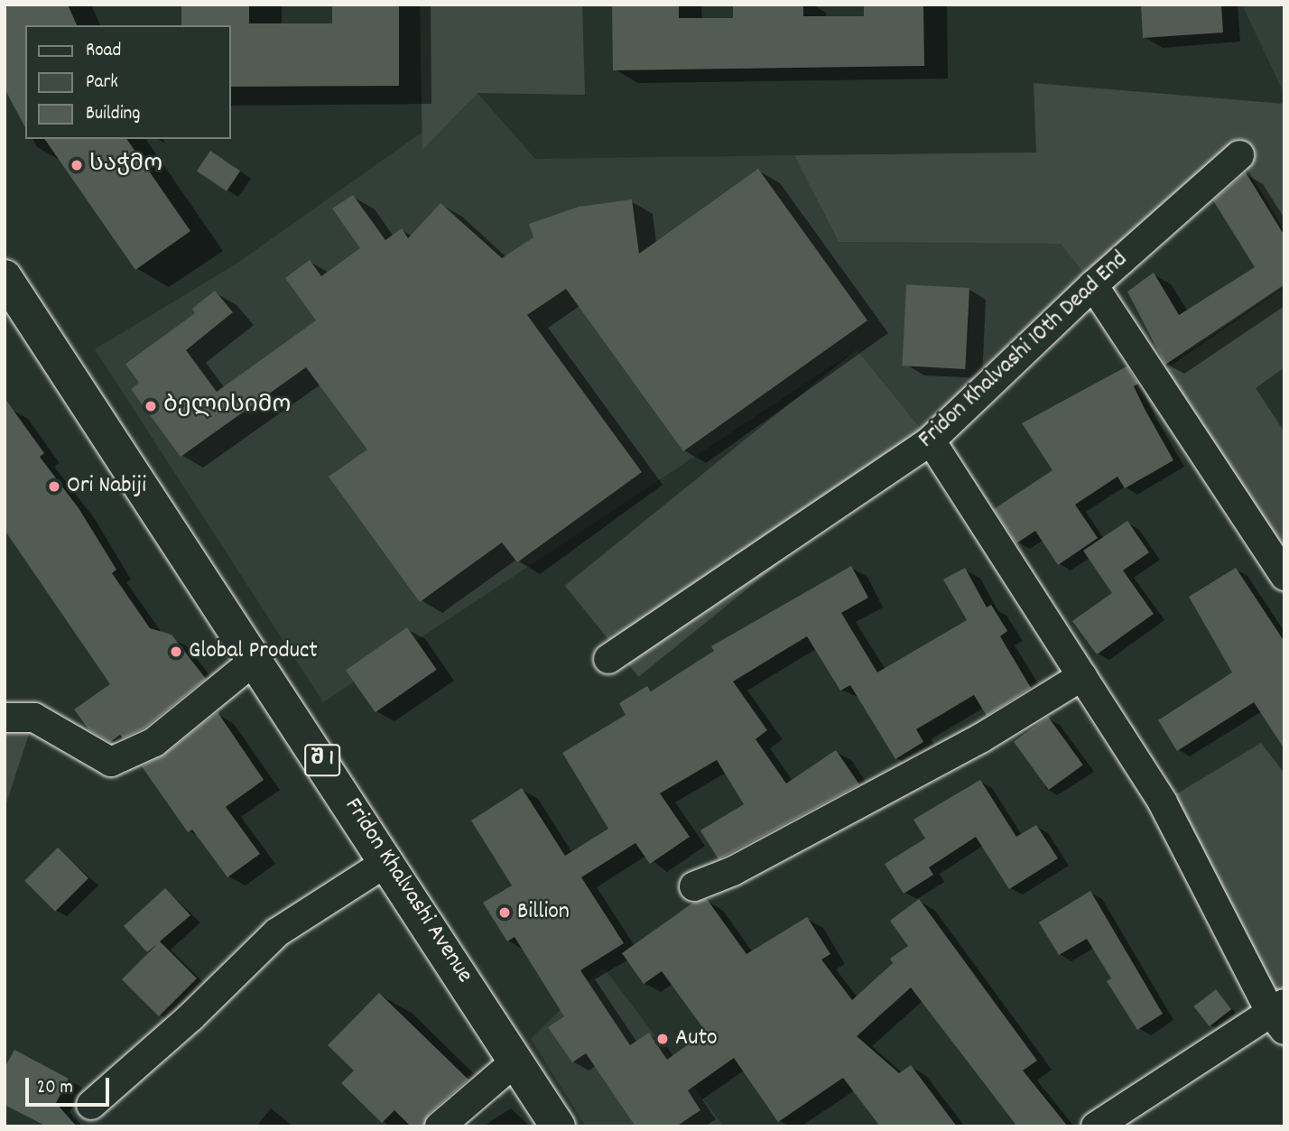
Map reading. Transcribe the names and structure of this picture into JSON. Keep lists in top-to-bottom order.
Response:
{
  "streets": {
    "highway": ["შ 1", "Fridon Khalvashi Avenue"],
    "street": ["Fridon Khalvashi 10th Dead End"]
  },
  "places": [
    "საჭმო",
    "ბელისიმო",
    "Ori Nabiji",
    "Global Product",
    "Billion",
    "Auto"
  ],
  "legend": ["Road", "Park", "Building"],
  "scale_bar": "20 m"
}
